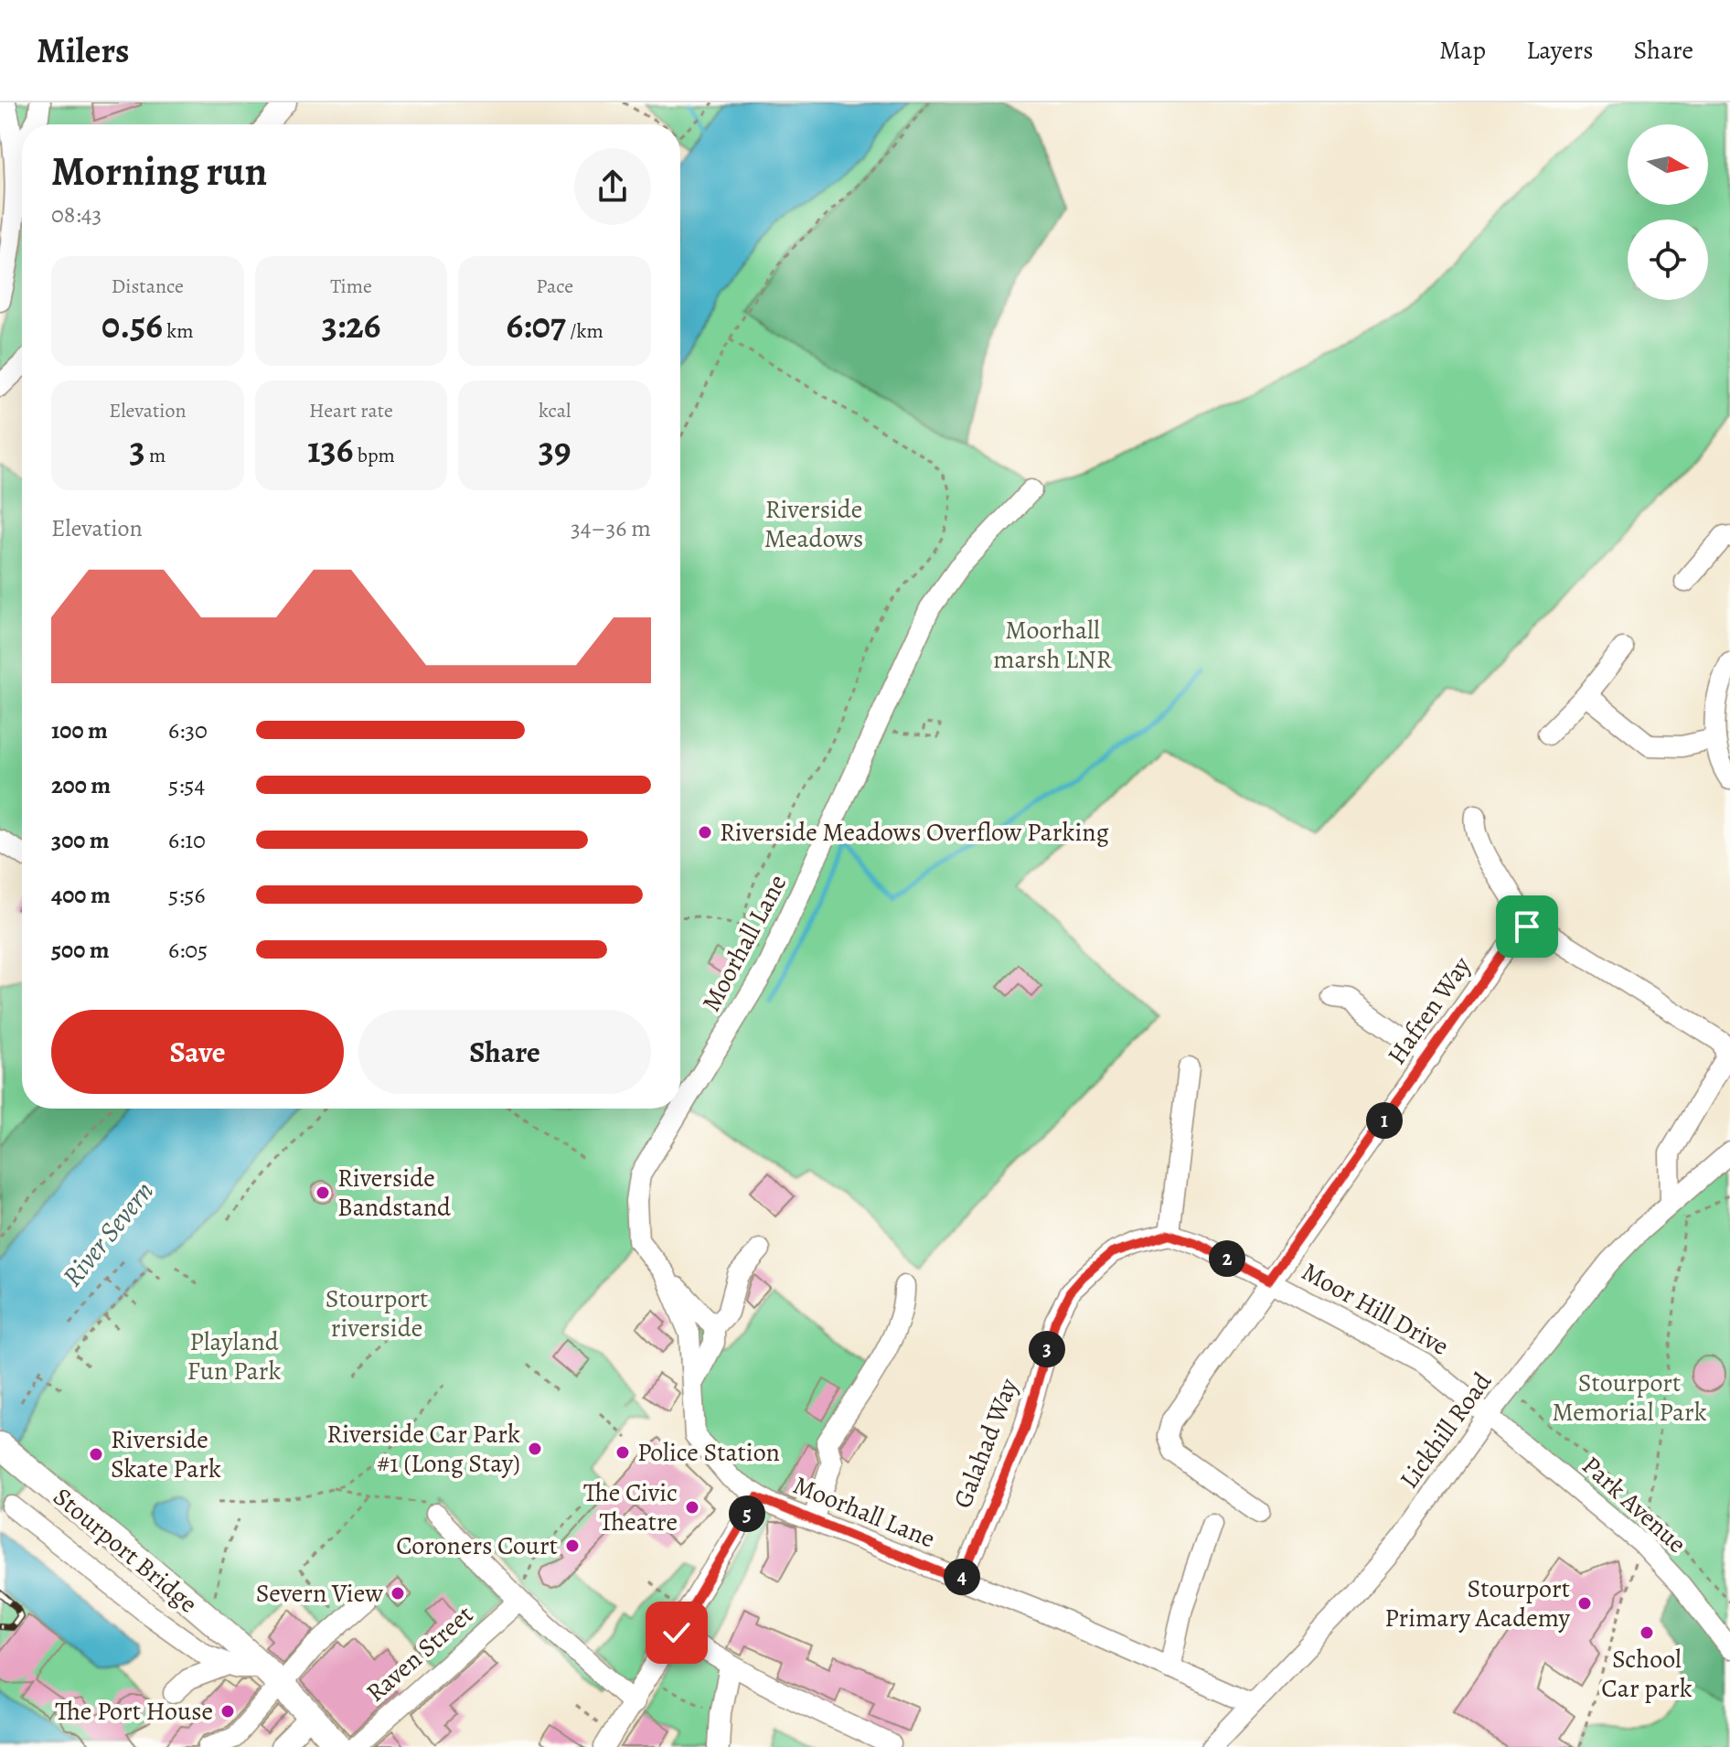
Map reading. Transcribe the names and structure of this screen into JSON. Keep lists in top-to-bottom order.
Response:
{
  "streets": {
    "main road": ["Stourport Bridge"],
    "street": [
      "Moorhall Lane",
      "Hafren Way",
      "Moor Hill Drive",
      "Lickhill Road",
      "Galahad Way",
      "Park Avenue",
      "Raven Street"
    ]
  },
  "crossings": [
    ["Moorhall Lane", "Lickhill Road"],
    ["Moorhall Lane", "Galahad Way"],
    ["Hafren Way", "Moor Hill Drive"],
    ["Moor Hill Drive", "Lickhill Road"],
    ["Moor Hill Drive", "Park Avenue"],
    ["Lickhill Road", "Park Avenue"]
  ],
  "water": ["River Severn"],
  "parks": [
    "Riverside Meadows",
    "Moorhall marsh LNR",
    "Stourport riverside",
    "Playland Fun Park",
    "Stourport Memorial Park"
  ],
  "places": [
    "Riverside Meadows Overflow Parking",
    "Riverside Bandstand",
    "Riverside Car Park #1 (Long Stay)",
    "Police Station",
    "Riverside Skate Park",
    "The Civic Theatre",
    "Coroners Court",
    "Severn View",
    "Stourport Primary Academy",
    "School Car park",
    "The Port House"
  ],
  "north": "right",
  "page": {
    "header": "Milers",
    "nav": ["Map", "Layers", "Share"],
    "heading": ["Morning run", "08:43"],
    "stats": [
      ["Distance", "0.56 km"],
      ["Time", "3:26"],
      ["Pace", "6:07 /km"],
      ["Elevation", "3 m"],
      ["Heart rate", "136 bpm"],
      ["kcal", "39"]
    ],
    "chart": ["Elevation", "34–36 m"],
    "list": [
      {
        "name": "100 m",
        "note": "6:30"
      },
      {
        "name": "200 m",
        "note": "5:54"
      },
      {
        "name": "300 m",
        "note": "6:10"
      },
      {
        "name": "400 m",
        "note": "5:56"
      },
      {
        "name": "500 m",
        "note": "6:05"
      }
    ],
    "buttons": ["Save", "Share"],
    "pins": [
      "1",
      "2",
      "3",
      "5",
      "4"
    ]
  }
}
